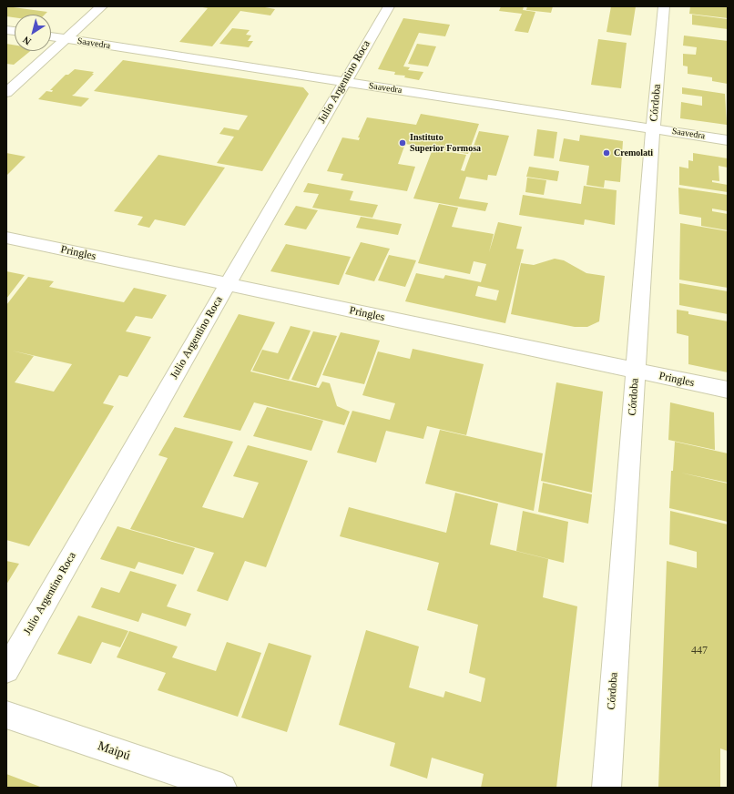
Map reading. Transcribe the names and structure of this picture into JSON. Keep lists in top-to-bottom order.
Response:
{
  "streets": {
    "street": [
      "Saavedra",
      "Julio Argentino Roca",
      "Córdoba",
      "Pringles",
      "Maipú"
    ]
  },
  "crossings": [
    ["Saavedra", "Julio Argentino Roca"],
    ["Saavedra", "Córdoba"],
    ["Julio Argentino Roca", "Pringles"],
    ["Córdoba", "Pringles"]
  ],
  "places": ["Instituto Superior Formosa", "Cremolati"],
  "house_numbers": ["447"],
  "north": "bottom left"
}
